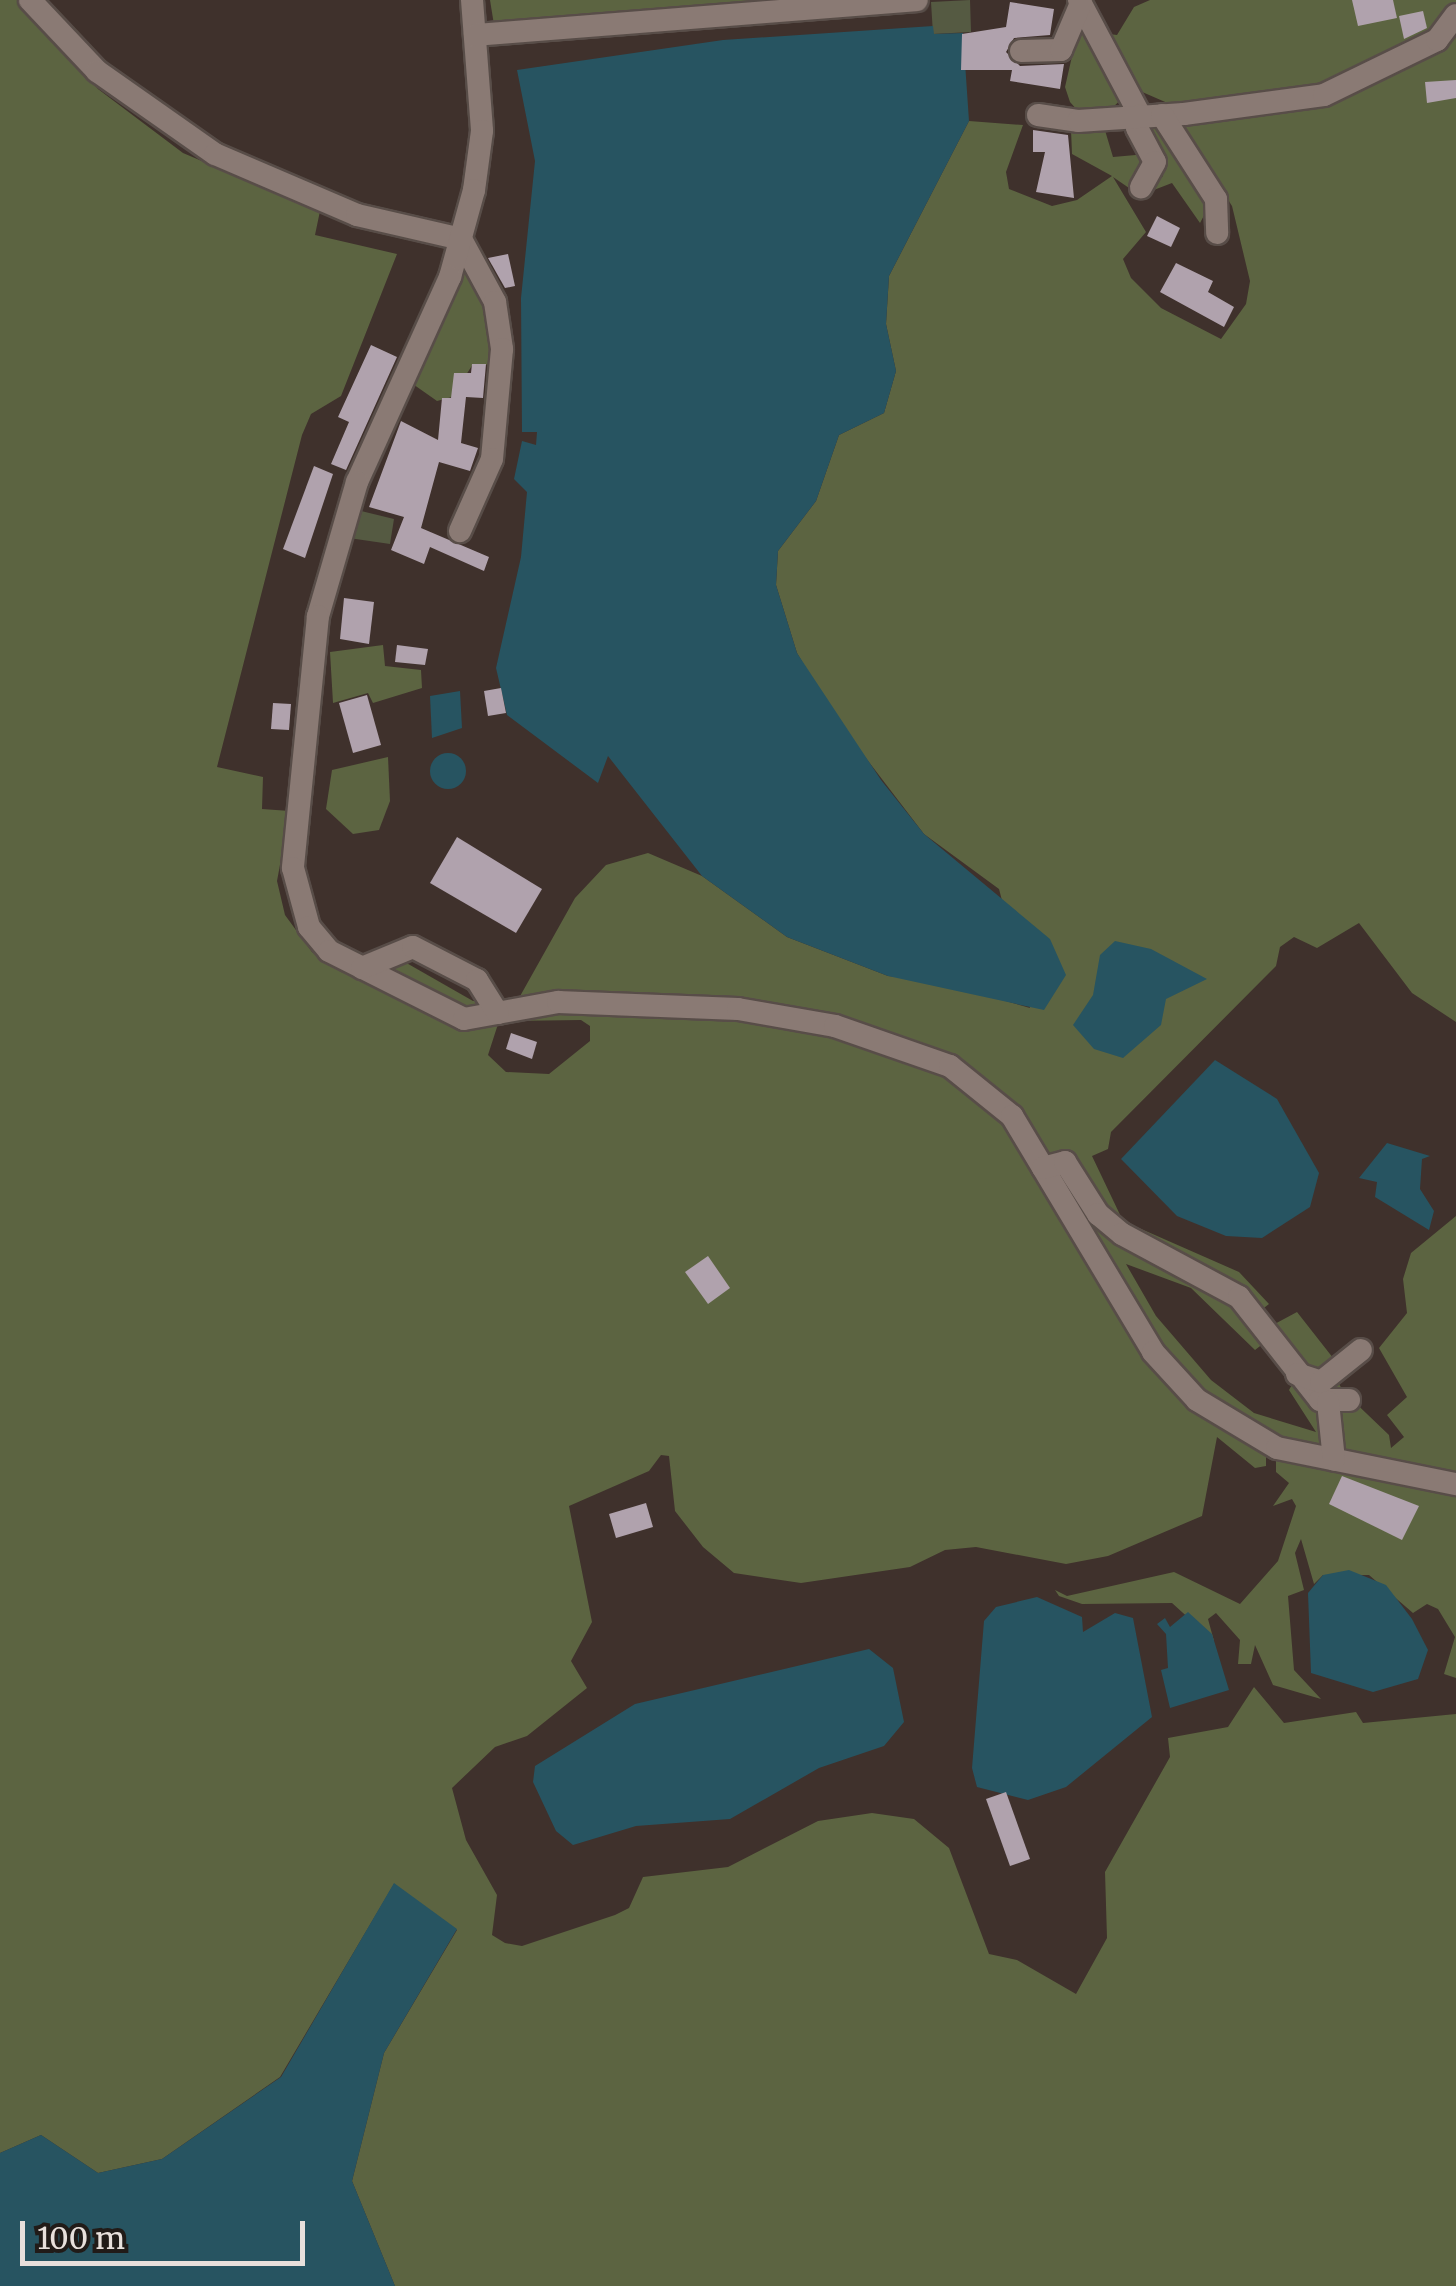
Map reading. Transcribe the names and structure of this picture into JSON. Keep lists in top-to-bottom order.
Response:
{
  "scale_bar": "100 m"
}
